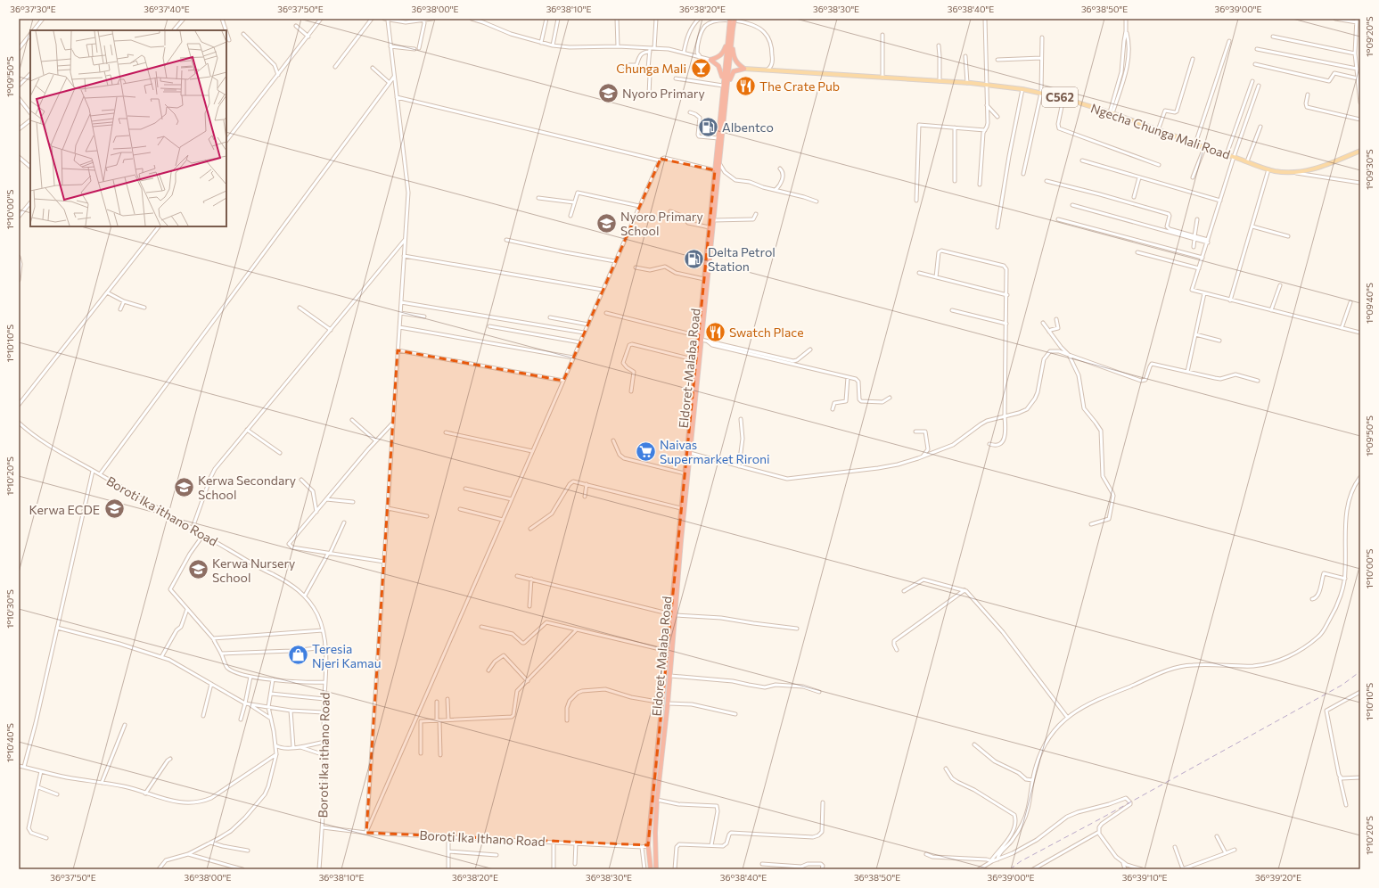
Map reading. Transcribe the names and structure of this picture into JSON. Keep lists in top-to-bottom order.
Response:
{
  "streets": {
    "highway": ["Eldoret-Malaba Road"],
    "main road": ["C562", "Ngecha Chunga Mali Road"],
    "street": ["Boroti Ika ithano Road", "Boroti Ika Ithano Road"]
  },
  "crossings": [
    ["Eldoret-Malaba Road", "Boroti Ika Ithano Road"],
    ["Boroti Ika ithano Road", "Boroti Ika Ithano Road"]
  ],
  "places": {
    "bar": ["Chunga Mali"],
    "restaurant": ["The Crate Pub", "Swatch Place"],
    "school or university": [
      "Nyoro Primary",
      "Nyoro Primary School",
      "Kerwa Secondary School",
      "Kerwa ECDE",
      "Kerwa Nursery School"
    ],
    "fuel station": ["Albentco", "Delta Petrol Station"],
    "supermarket": ["Naivas Supermarket Rironi"],
    "shop": ["Teresia Njeri Kamau"]
  },
  "coordinates": [
    "36°37'30\"E",
    "36°37'40\"E",
    "36°37'50\"E",
    "36°38'00\"E",
    "36°38'10\"E",
    "36°38'20\"E",
    "36°38'30\"E",
    "36°38'40\"E",
    "36°38'50\"E",
    "36°39'00\"E",
    "1°09'20\"S",
    "1°09'50\"S",
    "1°09'30\"S",
    "1°10'00\"S",
    "1°09'40\"S",
    "1°10'10\"S",
    "1°10'20\"S",
    "1°10'30\"S",
    "1°10'40\"S",
    "36°39'10\"E",
    "36°39'20\"E"
  ]
}
